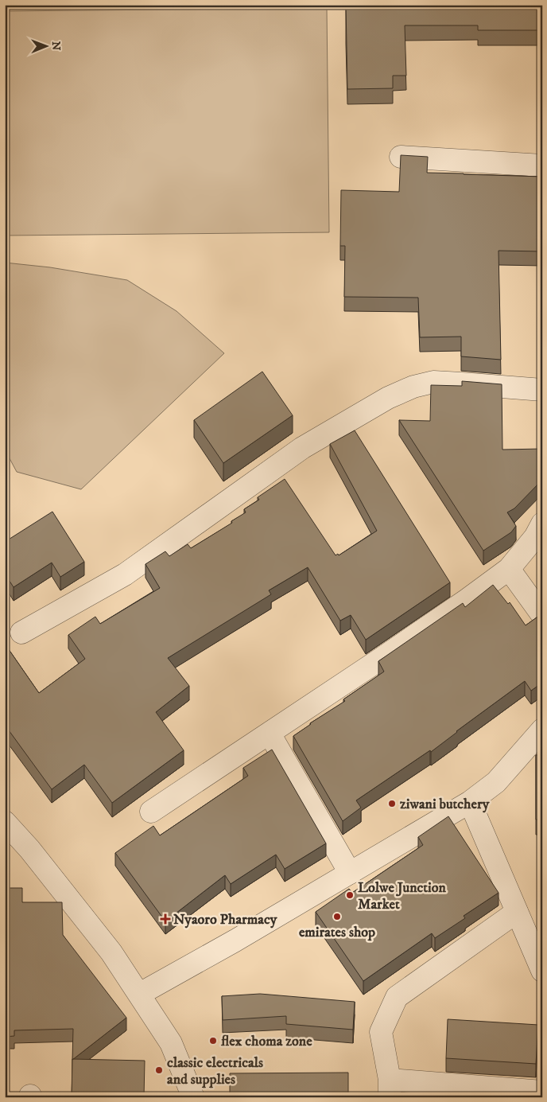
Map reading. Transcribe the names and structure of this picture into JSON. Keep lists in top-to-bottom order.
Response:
{
  "places": {
    "other": [
      "ziwani butchery",
      "Lolwe Junction Market",
      "emirates shop",
      "flex choma zone",
      "classic electricals and supplies"
    ],
    "health": ["Nyaoro Pharmacy"]
  },
  "north": "right"
}
